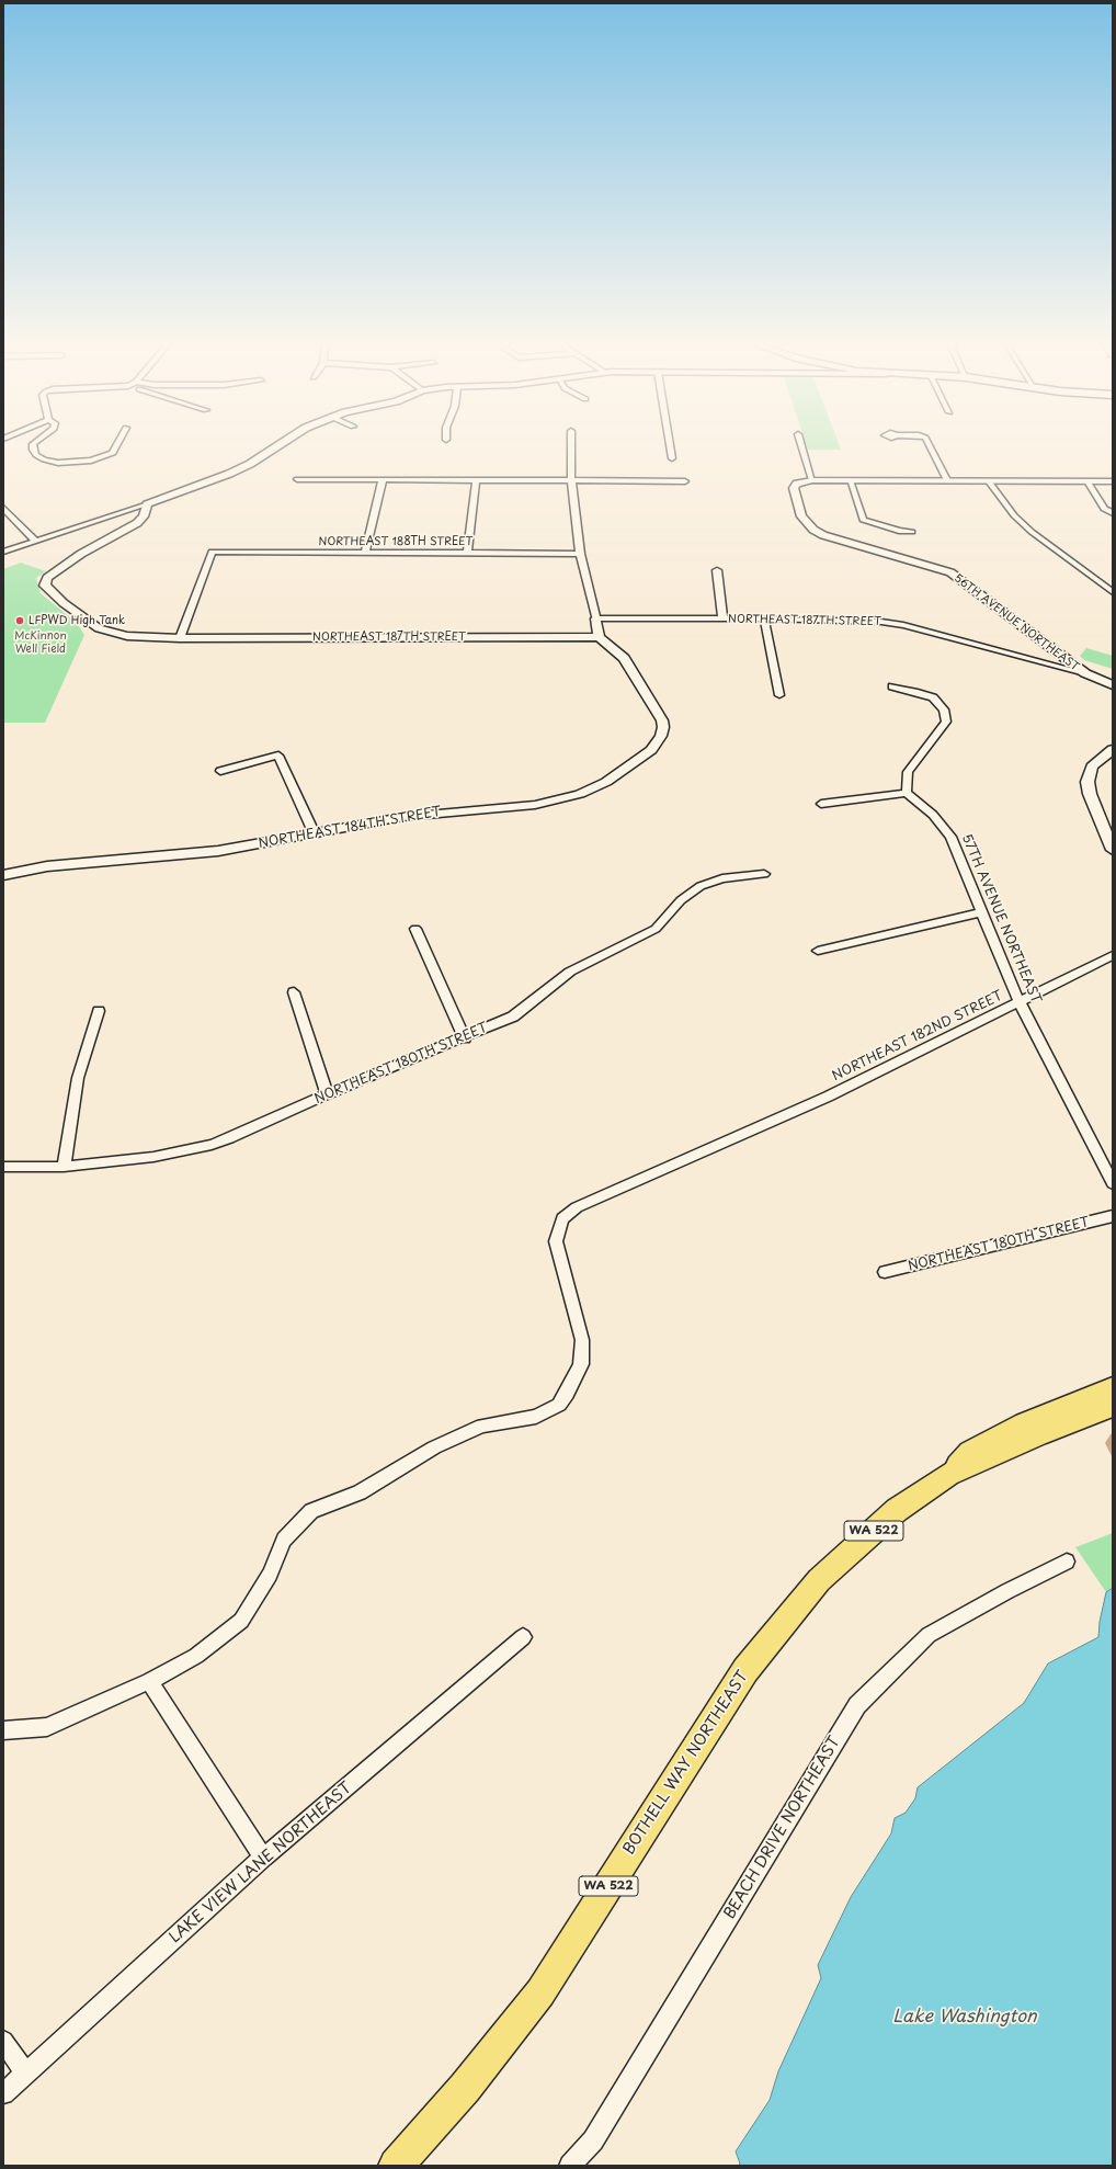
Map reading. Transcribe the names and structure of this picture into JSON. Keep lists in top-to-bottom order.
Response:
{
  "streets": {
    "main road": ["WA 522", "BOTHELL WAY NORTHEAST"],
    "street": [
      "NORTHEAST 188TH STREET",
      "NORTHEAST 187TH STREET",
      "56TH AVENUE NORTHEAST",
      "NORTHEAST 184TH STREET",
      "57TH AVENUE NORTHEAST",
      "NORTHEAST 182ND STREET",
      "NORTHEAST 180TH STREET",
      "BEACH DRIVE NORTHEAST",
      "LAKE VIEW LANE NORTHEAST"
    ]
  },
  "crossings": [
    ["NORTHEAST 188TH STREET", "NORTHEAST 187TH STREET"],
    ["NORTHEAST 187TH STREET", "56TH AVENUE NORTHEAST"],
    ["NORTHEAST 187TH STREET", "NORTHEAST 184TH STREET"],
    ["57TH AVENUE NORTHEAST", "NORTHEAST 182ND STREET"],
    ["WA 522", "BOTHELL WAY NORTHEAST"]
  ],
  "water": ["Lake Washington"],
  "parks": ["McKinnon Well Field"],
  "places": ["LFPWD High Tank"]
}
